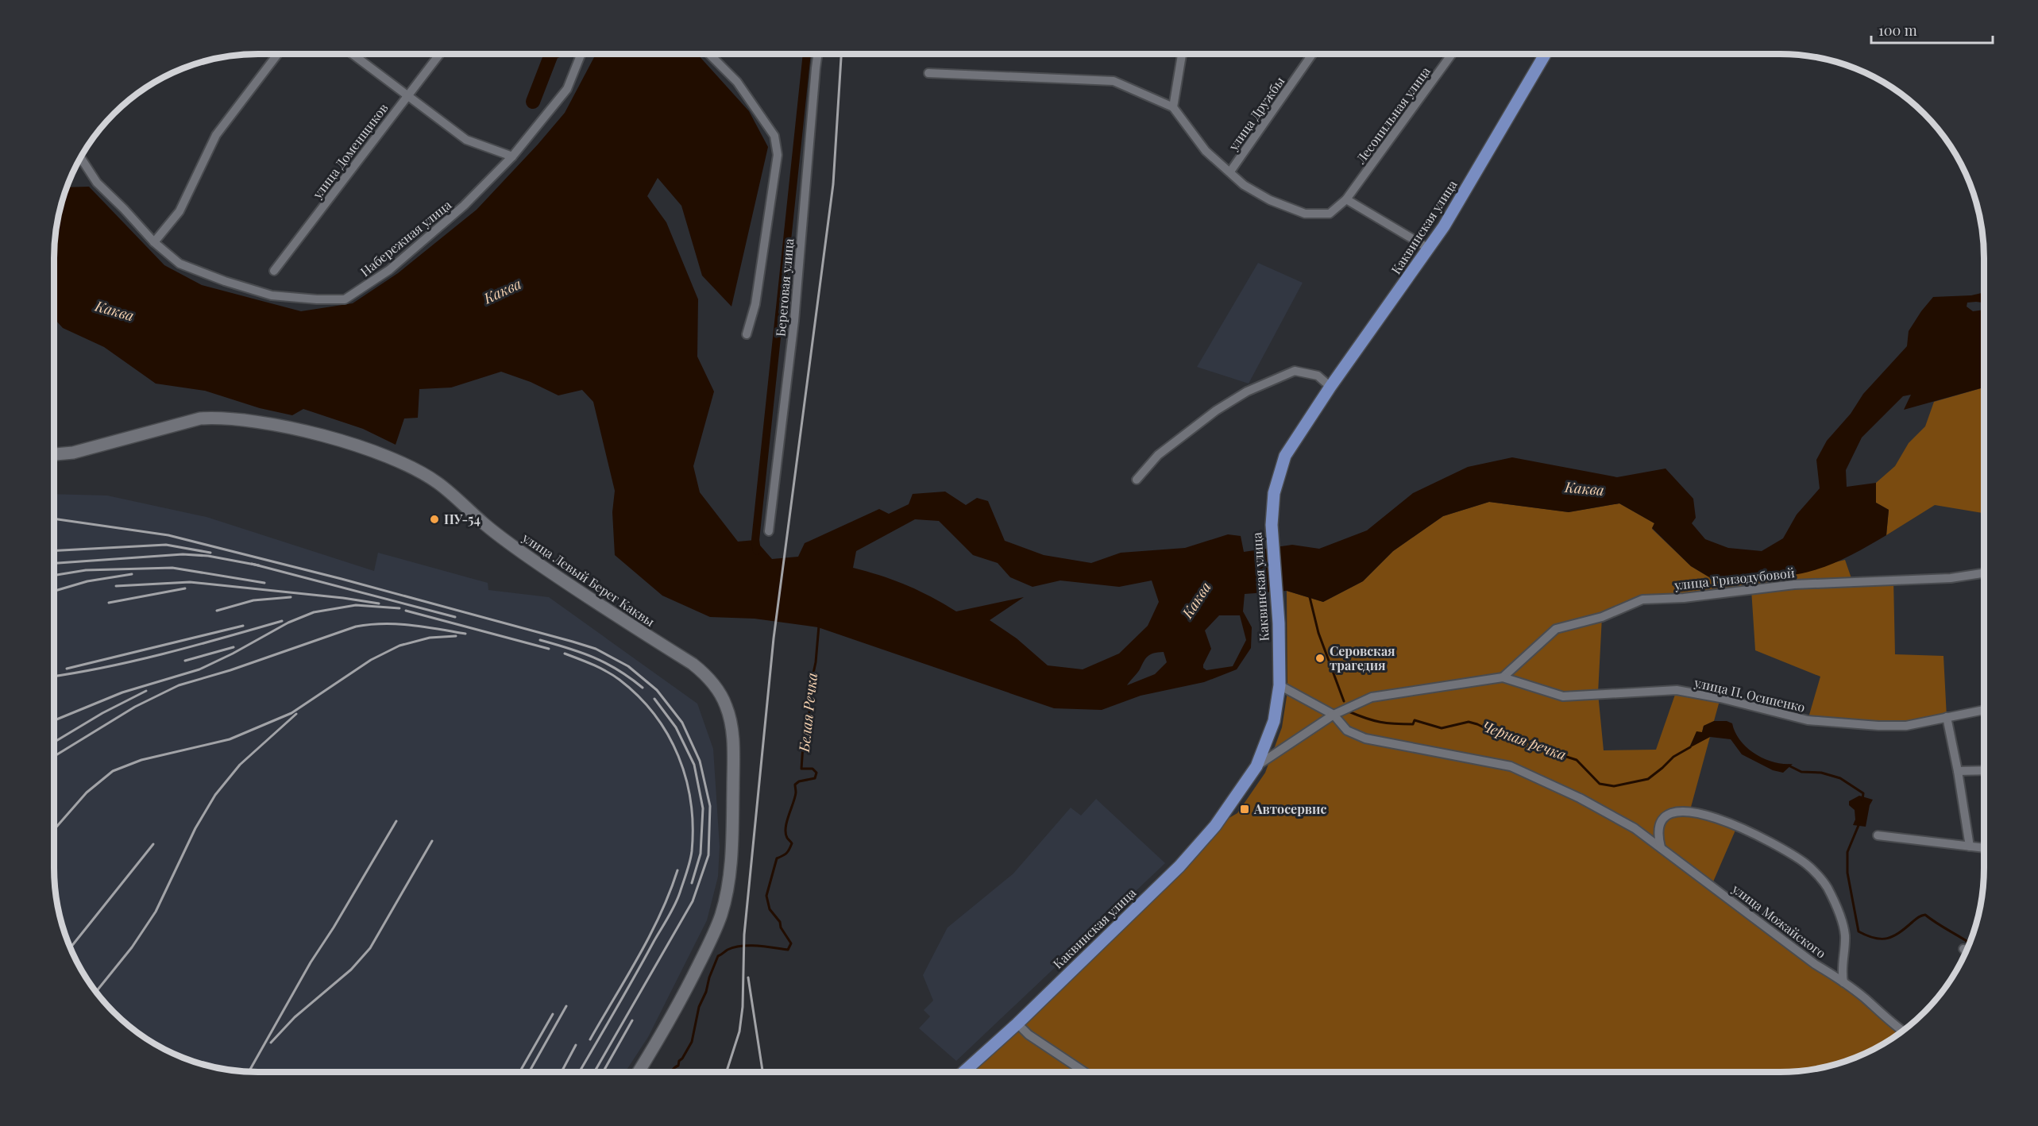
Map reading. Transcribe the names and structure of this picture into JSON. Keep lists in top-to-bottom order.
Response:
{
  "streets": {
    "main road": ["Каквинская улица", "улица Левый Берег Каквы"],
    "street": [
      "улица Дружбы",
      "Лесопильная улица",
      "улица Доменщиков",
      "Набережная улица",
      "Береговая улица",
      "улица Гризодубовой",
      "улица П. Осипенко",
      "улица Можайского"
    ]
  },
  "crossings": [
    ["улица Дружбы", "Лесопильная улица"],
    ["Каквинская улица", "улица Можайского"],
    ["улица Гризодубовой", "улица П. Осипенко"]
  ],
  "water": ["Каква", "Белая Речка", "Черная речка"],
  "places": {
    "other": ["ПУ-54", "Серовская трагедия"],
    "transit": ["Автосервис"]
  },
  "scale_bar": "100 m"
}
